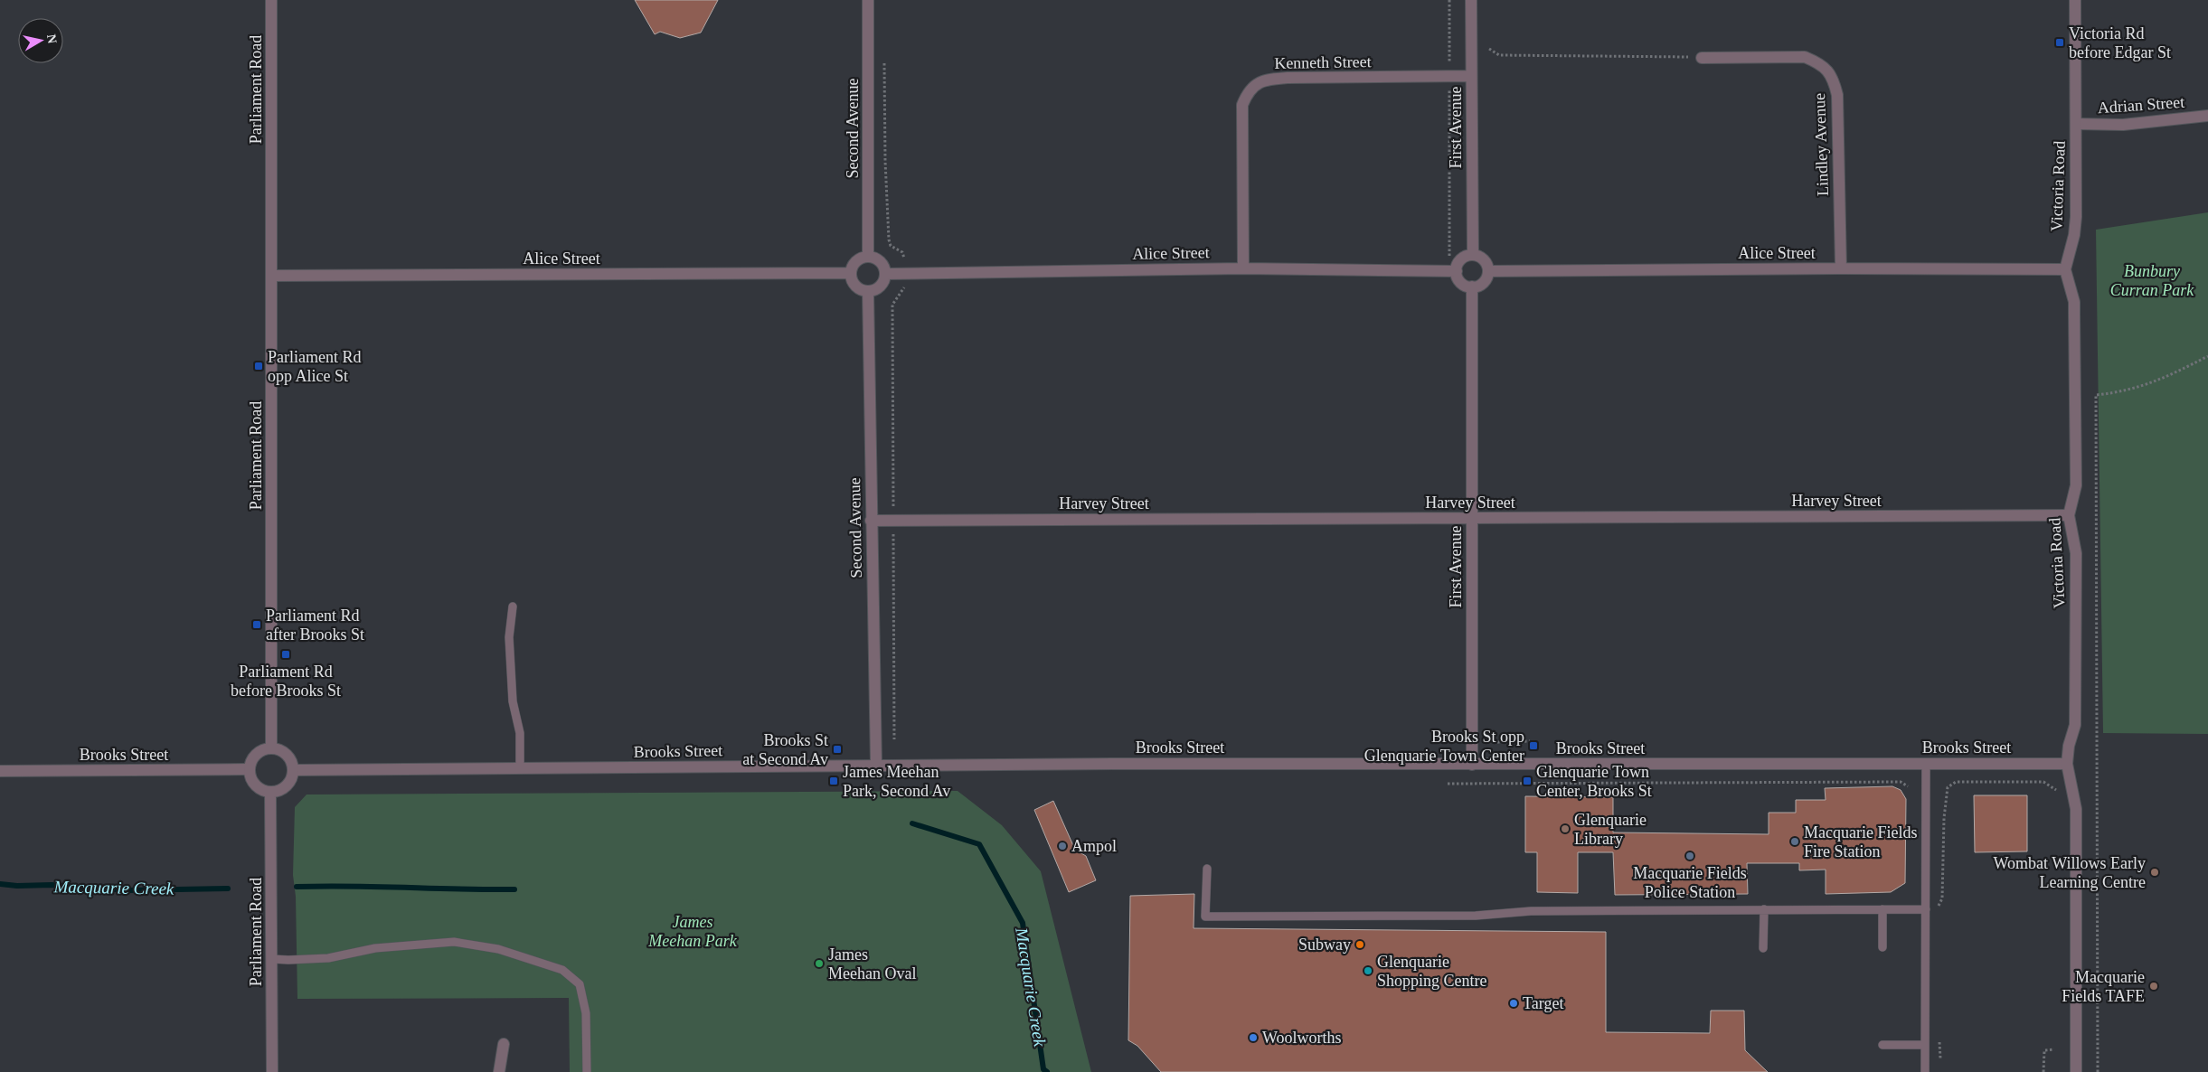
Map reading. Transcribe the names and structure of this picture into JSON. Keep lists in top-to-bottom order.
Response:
{
  "streets": {
    "street": [
      "Kenneth Street",
      "Parliament Road",
      "Adrian Street",
      "First Avenue",
      "Second Avenue",
      "Lindley Avenue",
      "Victoria Road",
      "Alice Street",
      "Harvey Street",
      "Brooks Street"
    ]
  },
  "crossings": [
    ["Kenneth Street", "First Avenue"],
    ["Kenneth Street", "Alice Street"],
    ["Parliament Road", "Alice Street"],
    ["Parliament Road", "Brooks Street"],
    ["Adrian Street", "Victoria Road"],
    ["First Avenue", "Alice Street"],
    ["First Avenue", "Harvey Street"],
    ["First Avenue", "Brooks Street"],
    ["Second Avenue", "Alice Street"],
    ["Second Avenue", "Harvey Street"],
    ["Second Avenue", "Brooks Street"],
    ["Lindley Avenue", "Alice Street"],
    ["Victoria Road", "Alice Street"],
    ["Victoria Road", "Harvey Street"],
    ["Victoria Road", "Brooks Street"]
  ],
  "water": ["Macquarie Creek"],
  "parks": ["Bunbury Curran Park", "James Meehan Park"],
  "places": {
    "transit": [
      "Victoria Rd before Edgar St",
      "Parliament Rd opp Alice St",
      "Parliament Rd after Brooks St",
      "Parliament Rd before Brooks St",
      "Brooks St opp Glenquarie Town Center",
      "Brooks St at Second Av",
      "James Meehan Park, Second Av",
      "Glenquarie Town Center, Brooks St"
    ],
    "other": [
      "Glenquarie Library",
      "Macquarie Fields Fire Station",
      "Ampol",
      "Macquarie Fields Police Station",
      "Wombat Willows Early Learning Centre",
      "Subway",
      "James Meehan Oval",
      "Glenquarie Shopping Centre",
      "Macquarie Fields TAFE",
      "Target",
      "Woolworths"
    ]
  },
  "north": "right"
}
